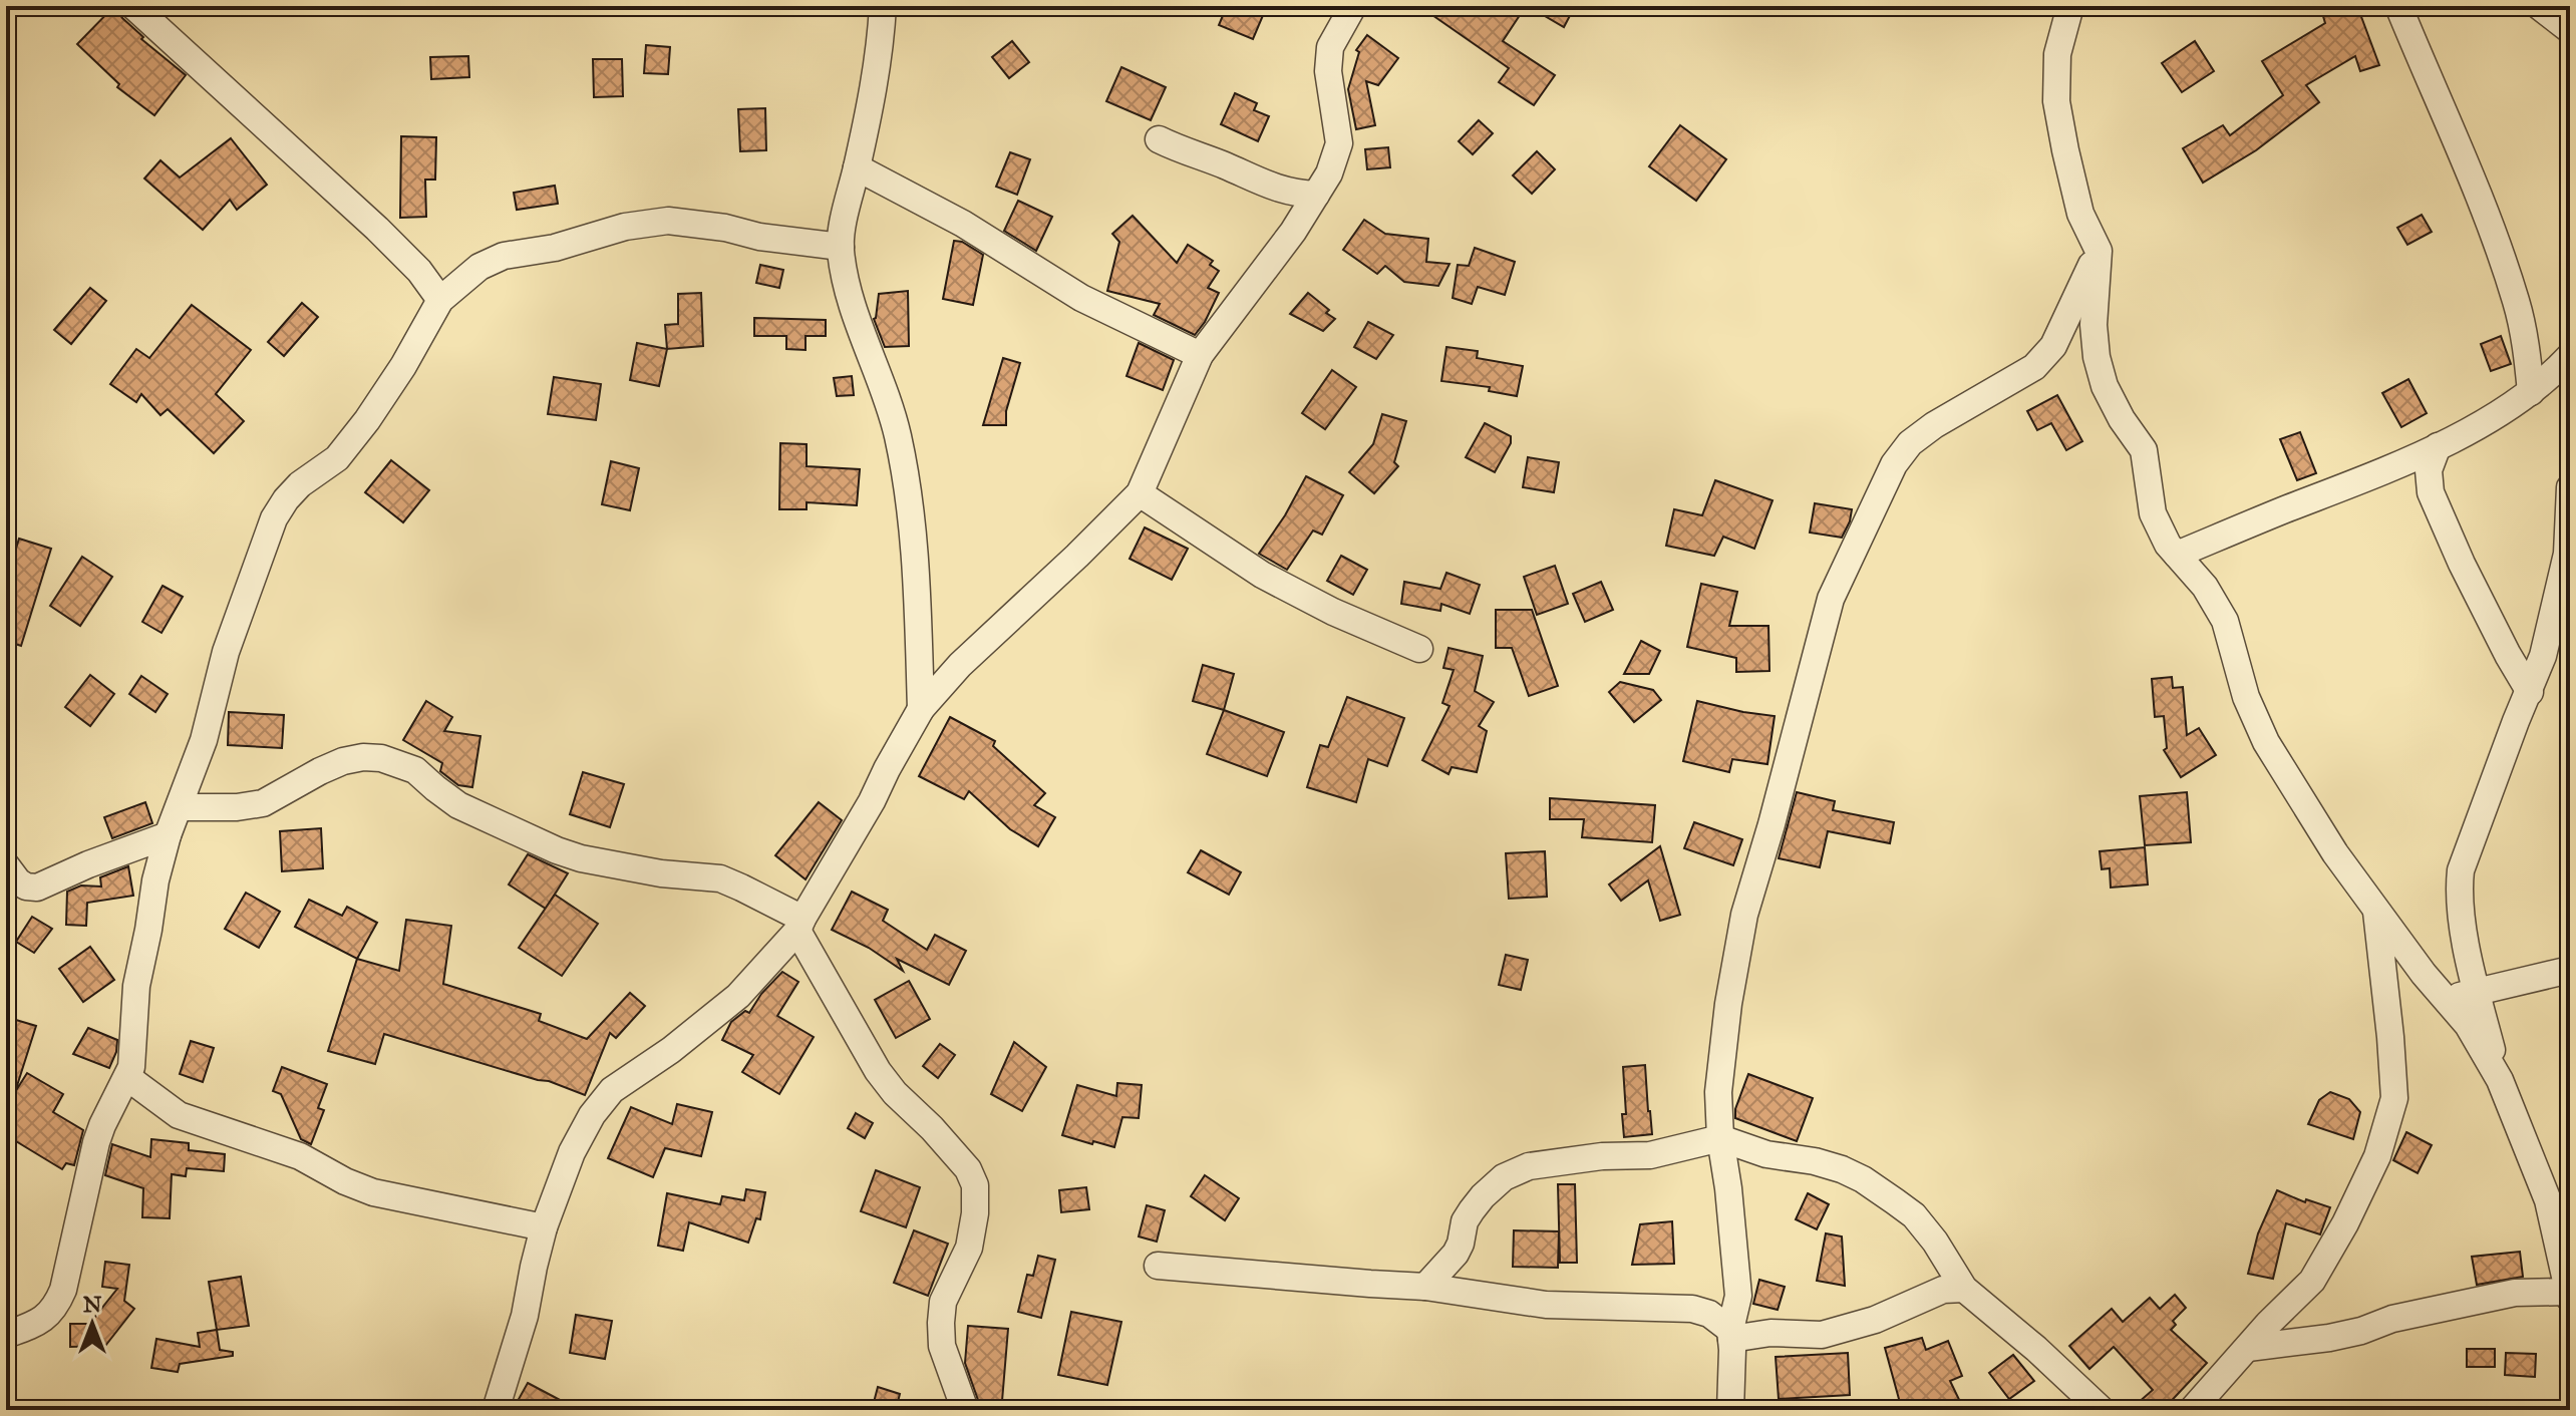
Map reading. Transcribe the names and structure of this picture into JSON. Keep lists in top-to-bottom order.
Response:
{
  "north": "top"
}
